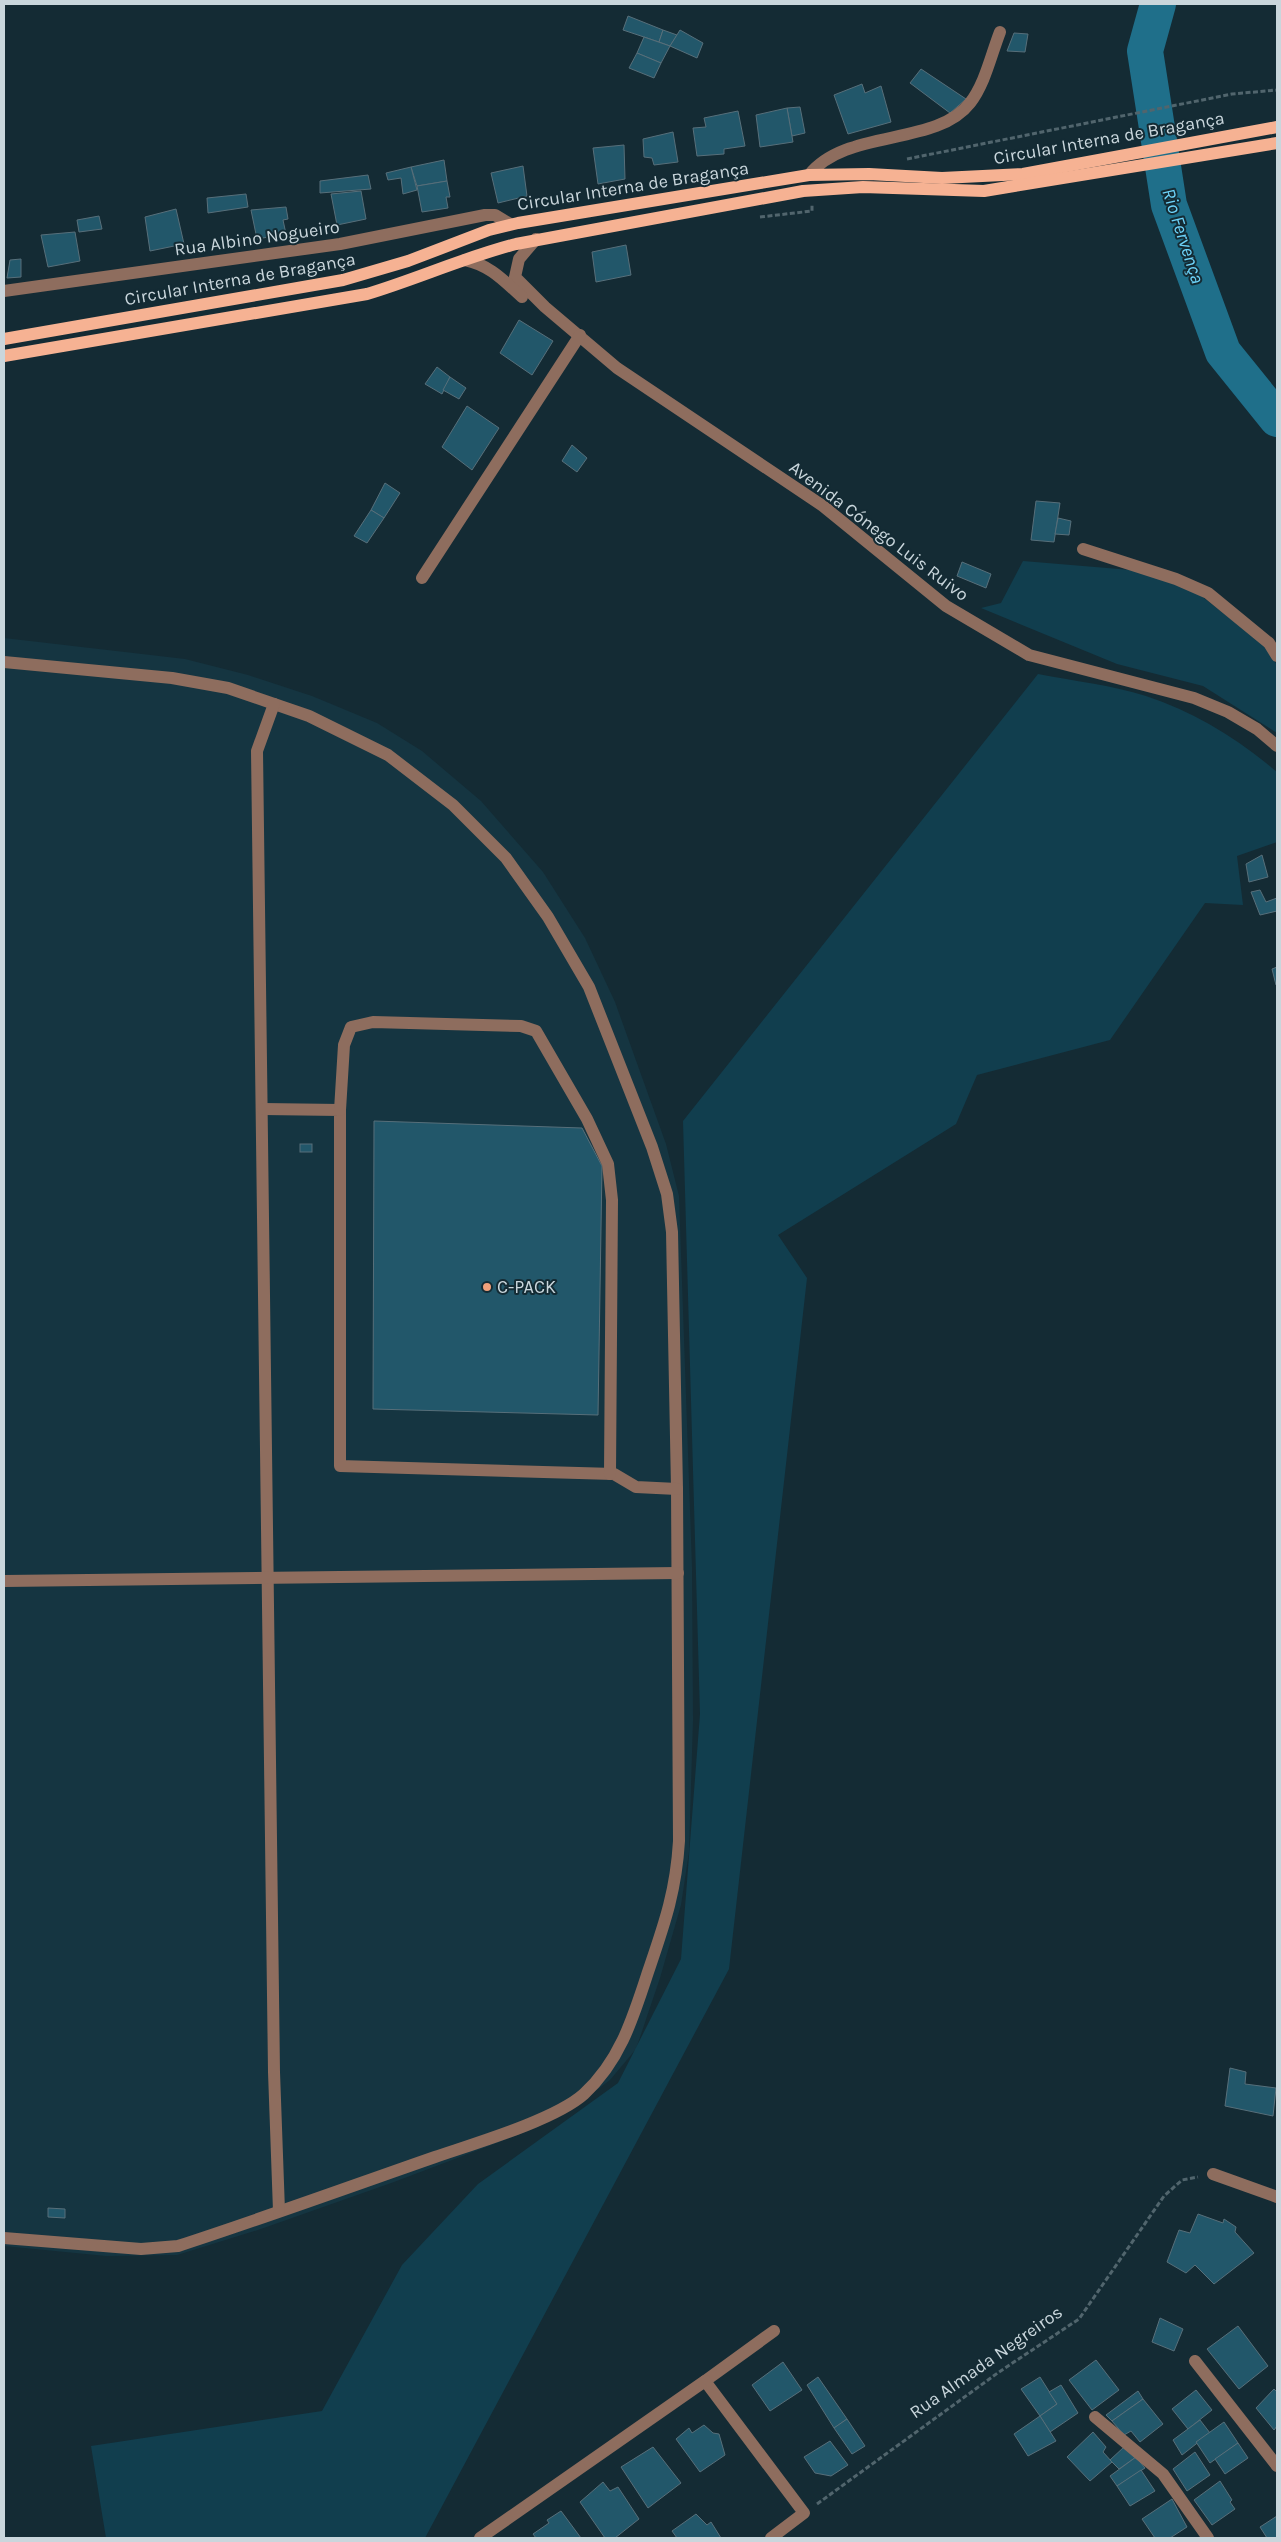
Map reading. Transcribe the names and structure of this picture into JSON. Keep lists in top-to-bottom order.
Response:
{
  "streets": {
    "main road": ["Circular Interna de Bragança"],
    "street": ["Rua Albino Nogueiro", "Avenida Cónego Luis Ruivo"],
    "path": ["Rua Almada Negreiros"]
  },
  "crossings": [
    ["Circular Interna de Bragança", "Rua Albino Nogueiro"]
  ],
  "water": ["Rio Fervença"],
  "places": ["C-PACK"]
}
